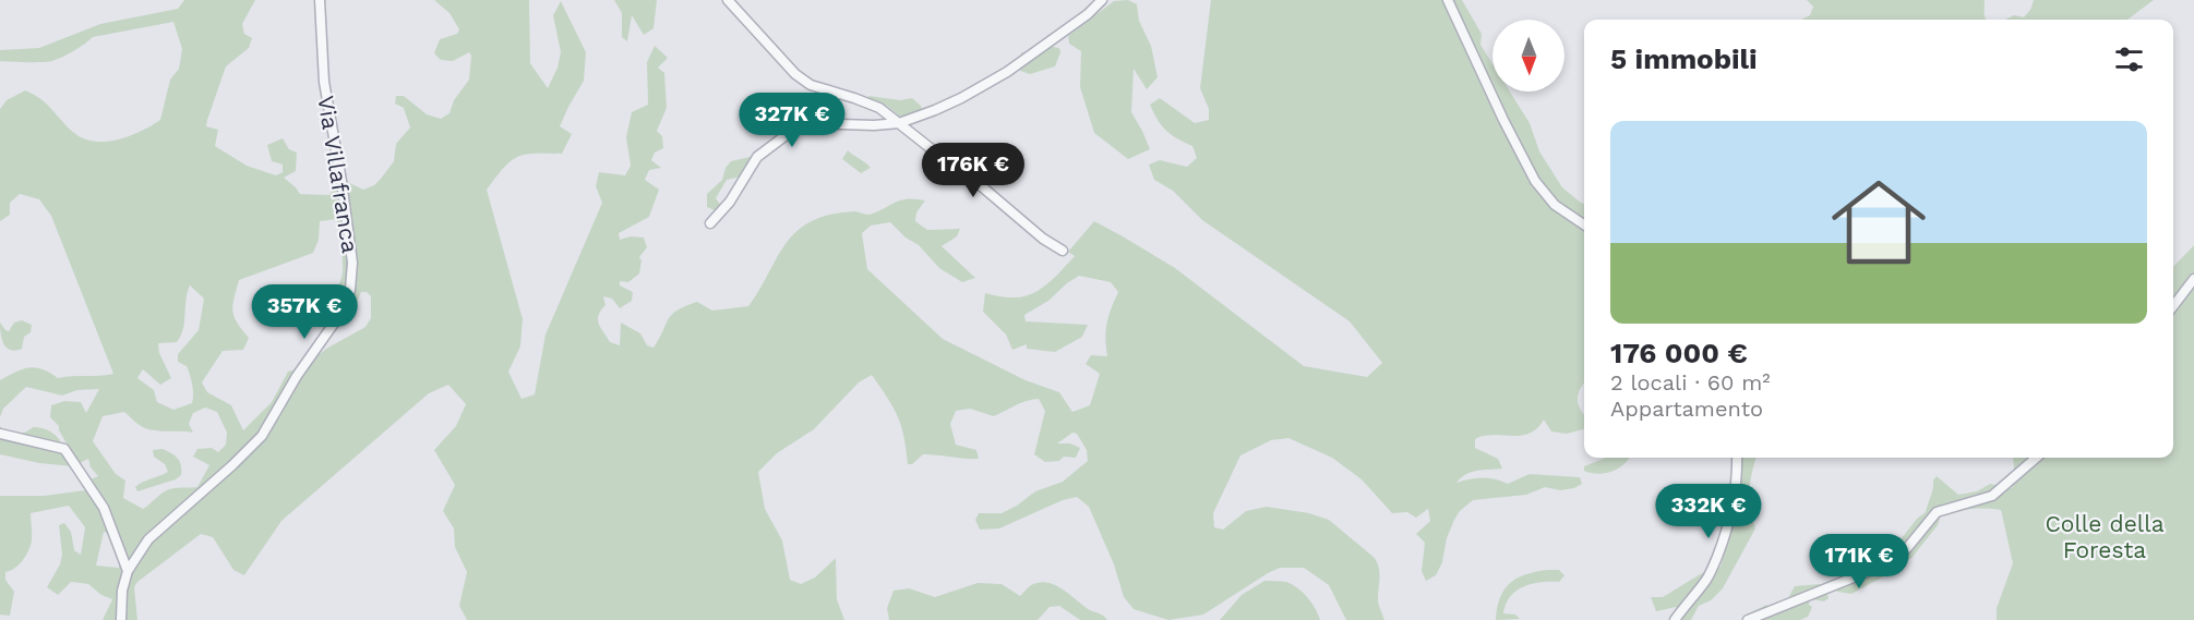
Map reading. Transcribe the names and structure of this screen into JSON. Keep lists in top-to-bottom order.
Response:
{
  "streets": {
    "street": ["Via Villafranca"]
  },
  "parks": ["Colle della Foresta"],
  "north": "bottom",
  "page": {
    "heading": "5 immobili",
    "price": [
      "327K €",
      "176K €",
      "357K €",
      "332K €",
      "171K €"
    ],
    "list": [
      {
        "name": "176 000 €",
        "note": "2 locali · 60 m² · Appartamento"
      }
    ]
  }
}
